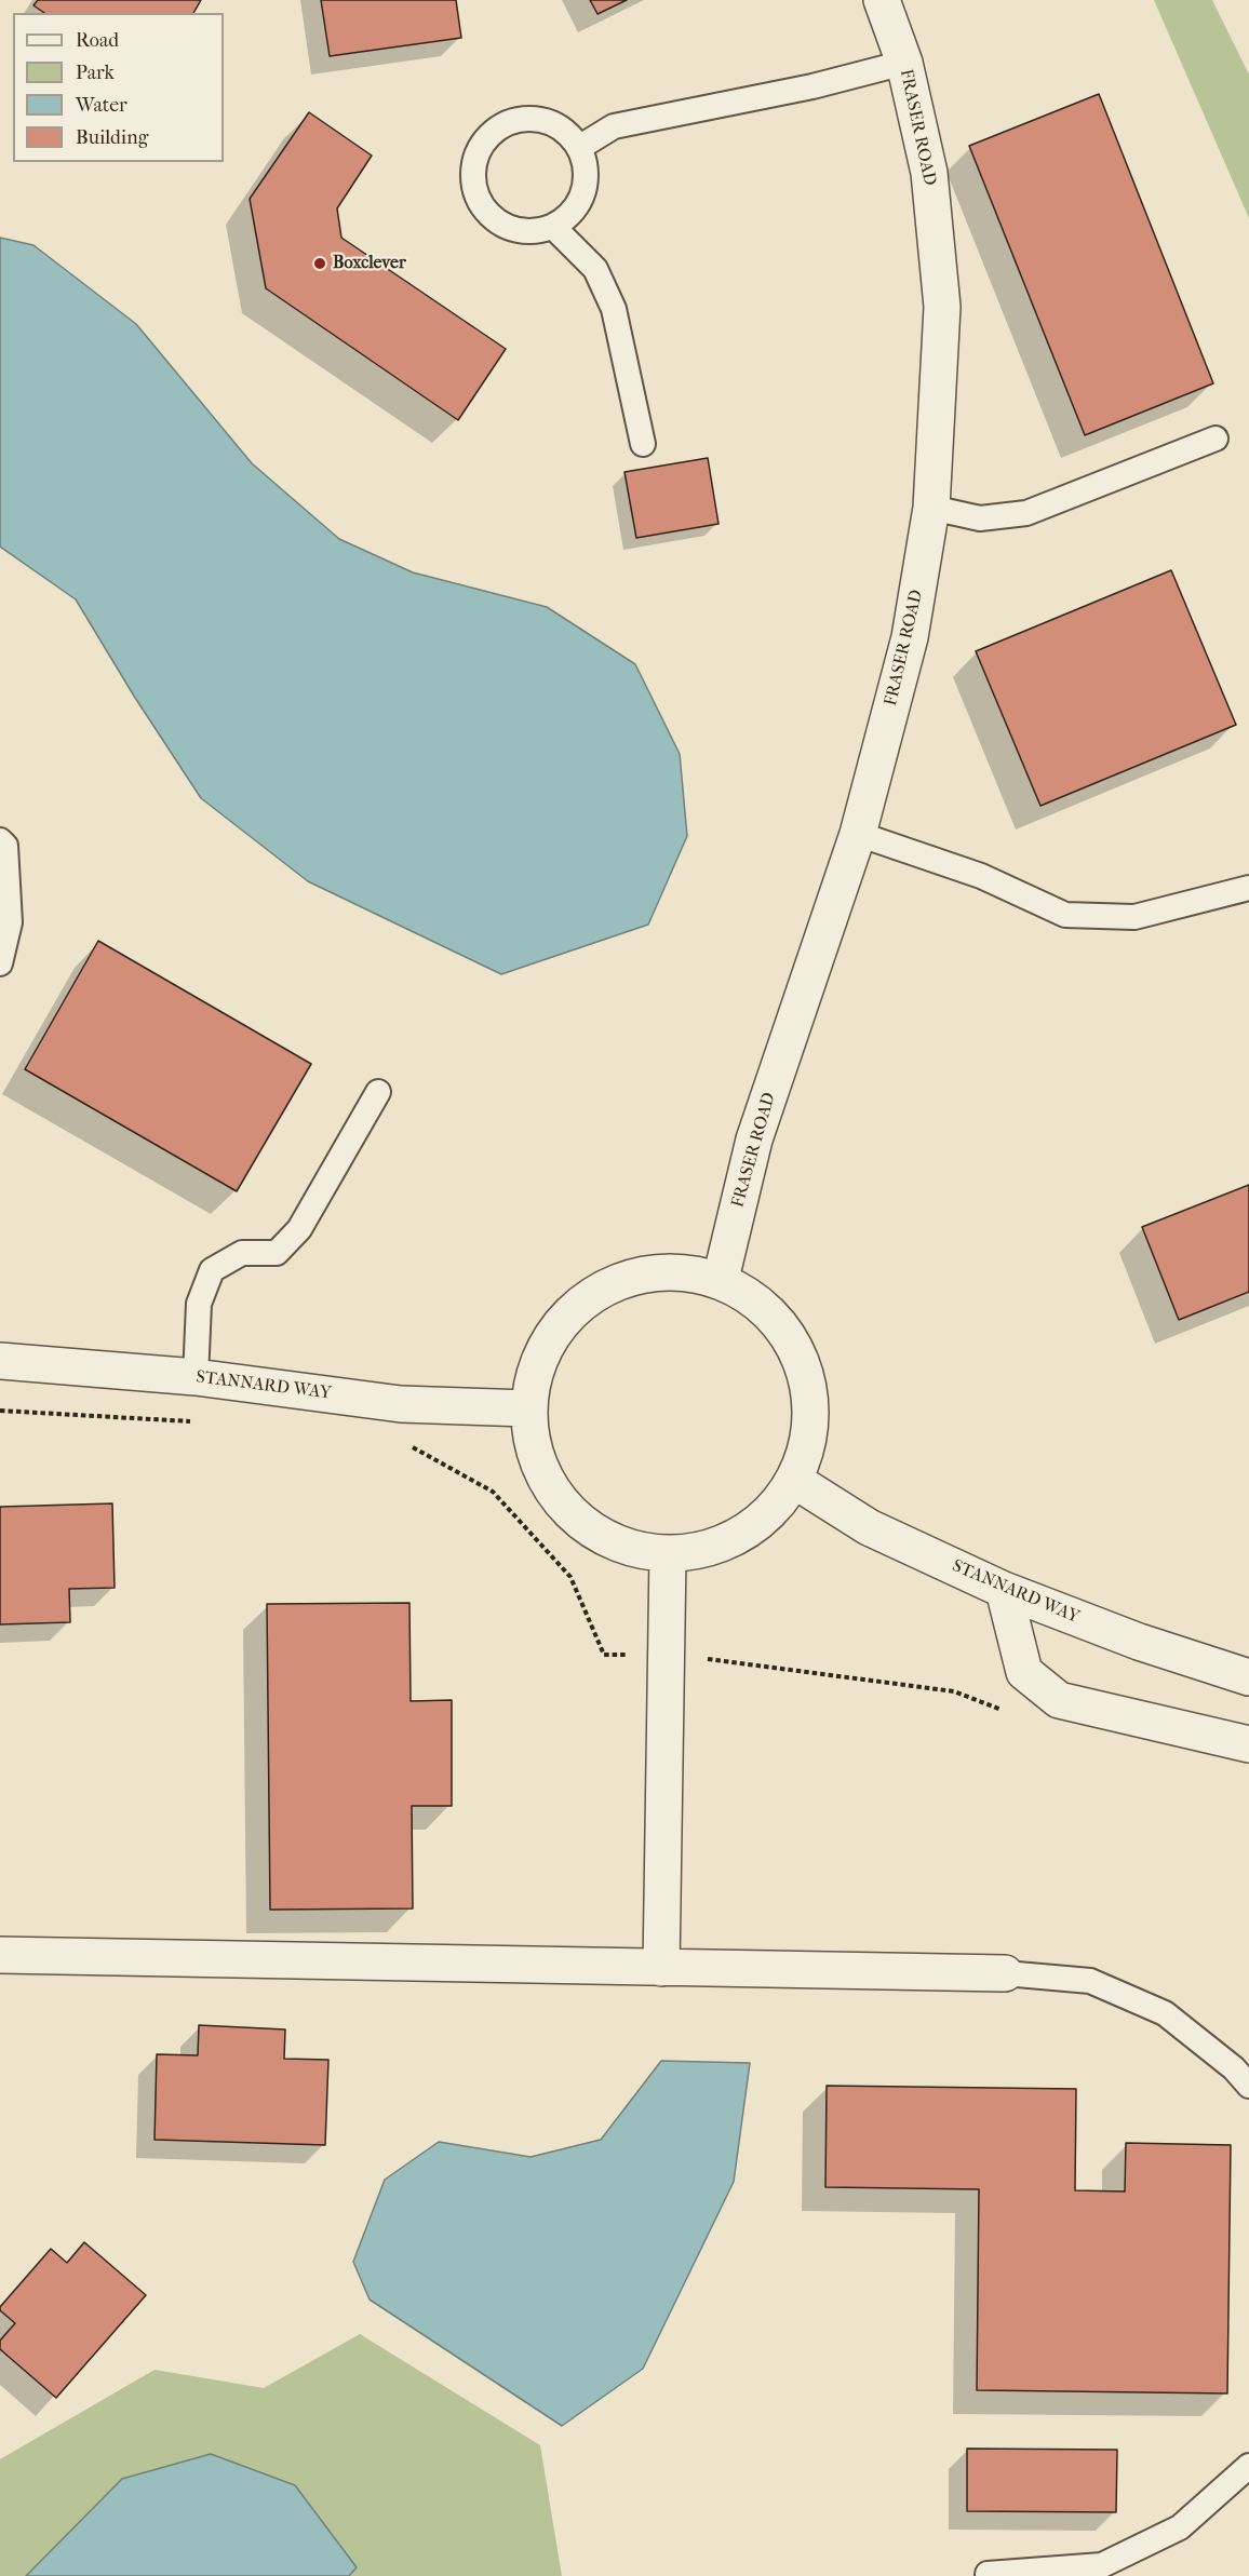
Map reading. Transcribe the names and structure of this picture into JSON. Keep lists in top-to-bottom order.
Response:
{
  "streets": {
    "street": ["FRASER ROAD", "STANNARD WAY"]
  },
  "places": ["Boxclever"],
  "legend": [
    "Road",
    "Park",
    "Water",
    "Building"
  ]
}
